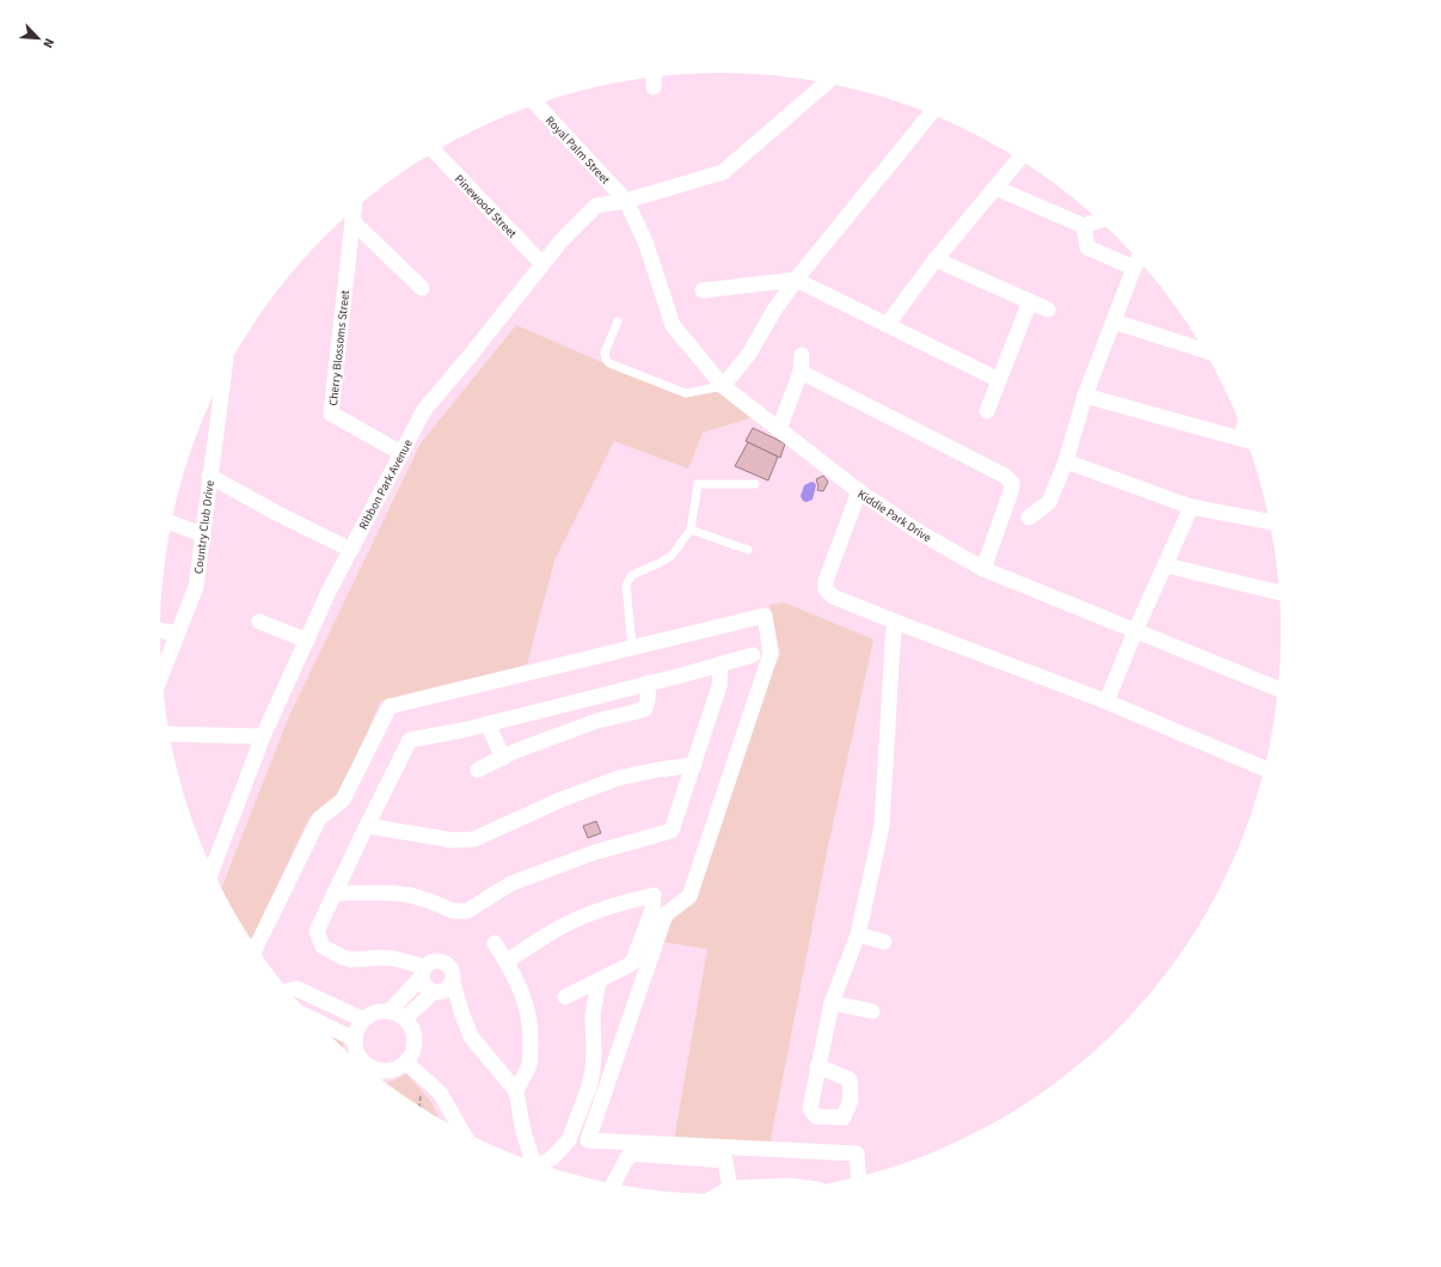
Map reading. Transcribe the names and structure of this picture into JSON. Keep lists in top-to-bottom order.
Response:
{
  "streets": {
    "street": [
      "Royal Palm Street",
      "Pinewood Street",
      "Cherry Blossoms Street",
      "Ribbon Park Avenue",
      "Kiddie Park Drive",
      "Country Club Drive"
    ]
  },
  "crossings": [
    ["Royal Palm Street", "Ribbon Park Avenue"],
    ["Royal Palm Street", "Kiddie Park Drive"],
    ["Pinewood Street", "Ribbon Park Avenue"],
    ["Cherry Blossoms Street", "Ribbon Park Avenue"],
    ["Ribbon Park Avenue", "Kiddie Park Drive"]
  ],
  "north": "bottom right"
}
